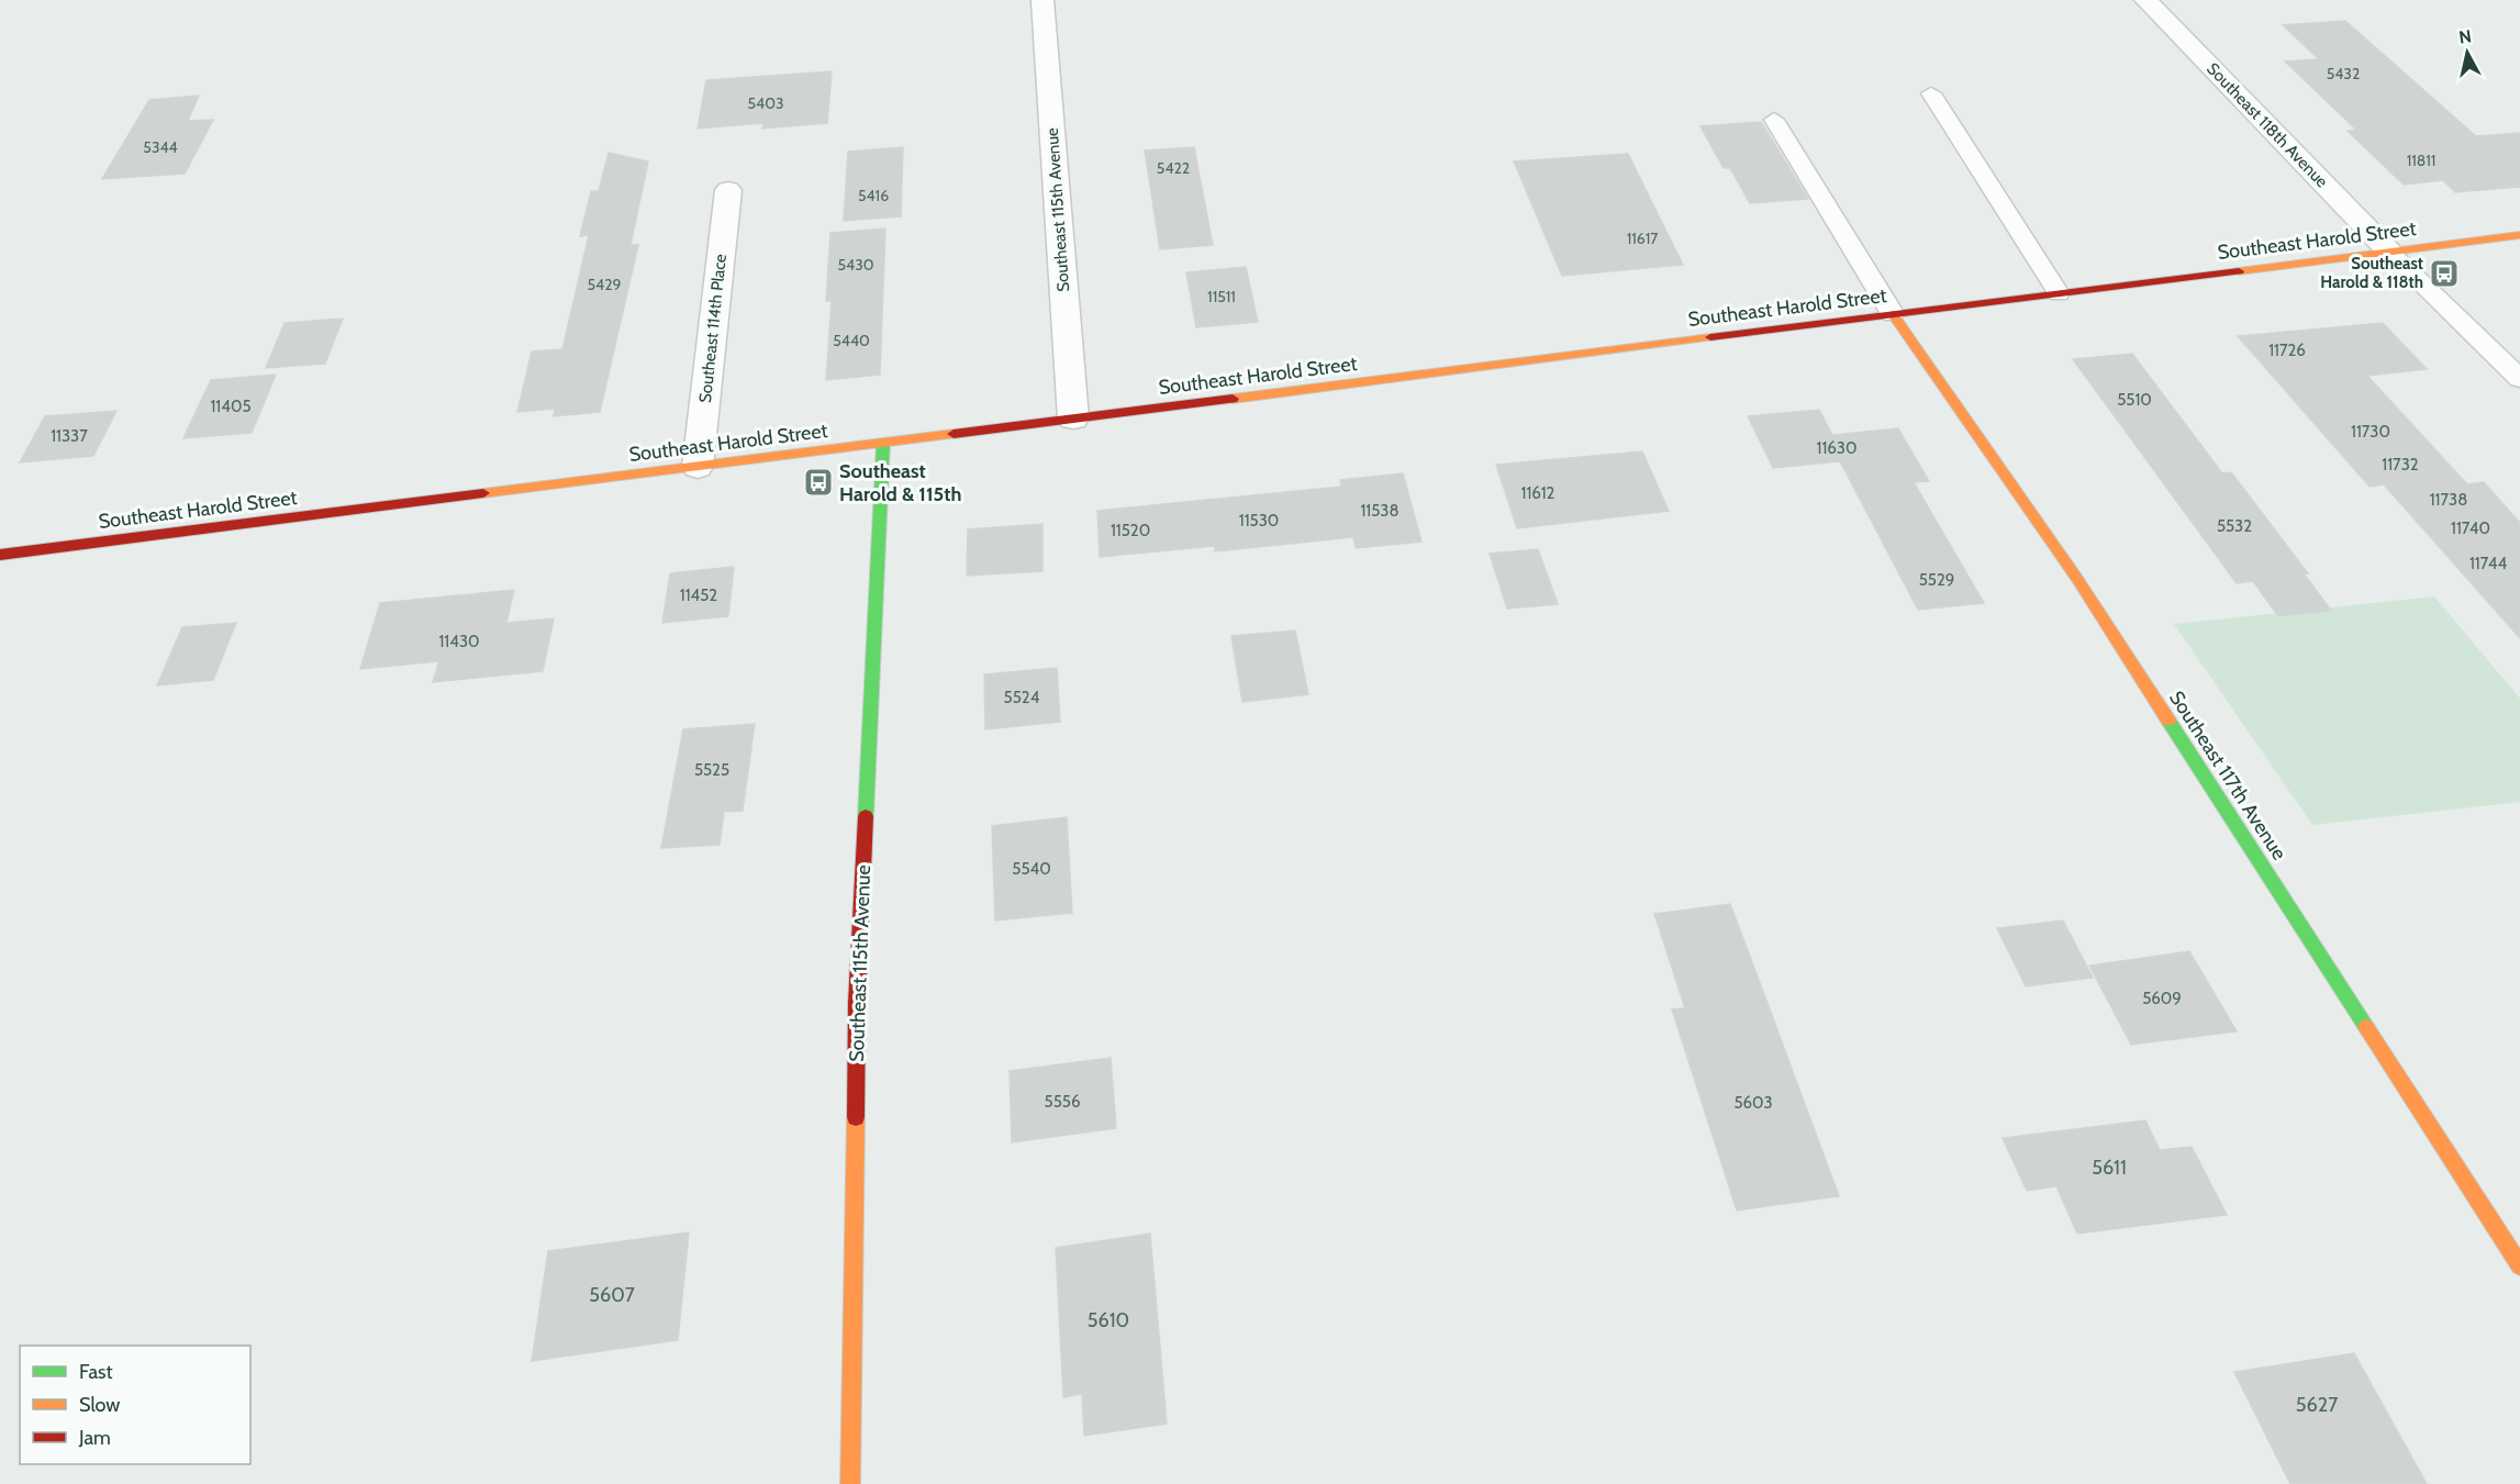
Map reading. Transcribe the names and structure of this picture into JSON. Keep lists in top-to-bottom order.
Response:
{
  "streets": {
    "street": [
      "Southeast 118th Avenue",
      "Southeast 115th Avenue",
      "Southeast Harold Street",
      "Southeast 114th Place",
      "Southeast 117th Avenue"
    ]
  },
  "crossings": [
    ["Southeast 118th Avenue", "Southeast Harold Street"],
    ["Southeast 115th Avenue", "Southeast Harold Street"],
    ["Southeast Harold Street", "Southeast 114th Place"],
    ["Southeast Harold Street", "Southeast 117th Avenue"]
  ],
  "places": {
    "bus stop": ["Southeast Harold & 118th", "Southeast Harold & 115th"]
  },
  "house_numbers": [
    "5432",
    "5403",
    "5344",
    "11811",
    "5422",
    "5416",
    "11617",
    "5430",
    "5429",
    "11511",
    "5440",
    "11726",
    "5510",
    "11405",
    "11730",
    "11337",
    "11630",
    "11732",
    "11612",
    "11738",
    "11538",
    "11530",
    "5532",
    "11740",
    "11520",
    "11744",
    "5529",
    "11452",
    "11430",
    "5524",
    "5525",
    "5540",
    "5609",
    "5556",
    "5603",
    "5611",
    "5607",
    "5610",
    "5627"
  ],
  "legend": ["Fast", "Slow", "Jam"],
  "north": "top"
}
